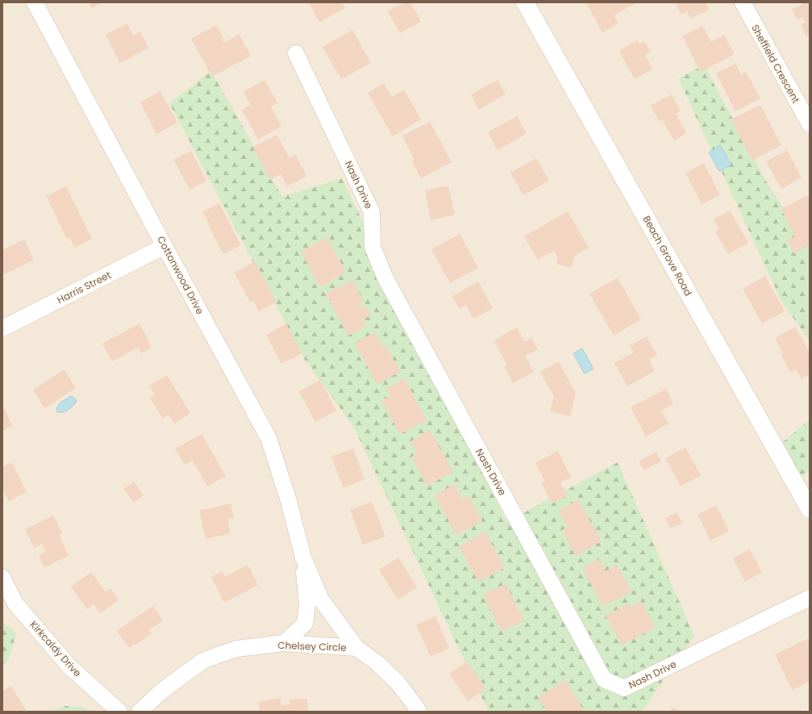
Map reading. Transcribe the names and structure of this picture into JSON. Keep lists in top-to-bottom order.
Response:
{
  "streets": {
    "street": [
      "Sheffield Crescent",
      "Nash Drive",
      "Beach Grove Road",
      "Cottonwood Drive",
      "Harris Street",
      "Chelsey Circle",
      "Kirkcaldy Drive"
    ]
  },
  "crossings": [
    ["Cottonwood Drive", "Harris Street"],
    ["Cottonwood Drive", "Chelsey Circle"]
  ]
}
